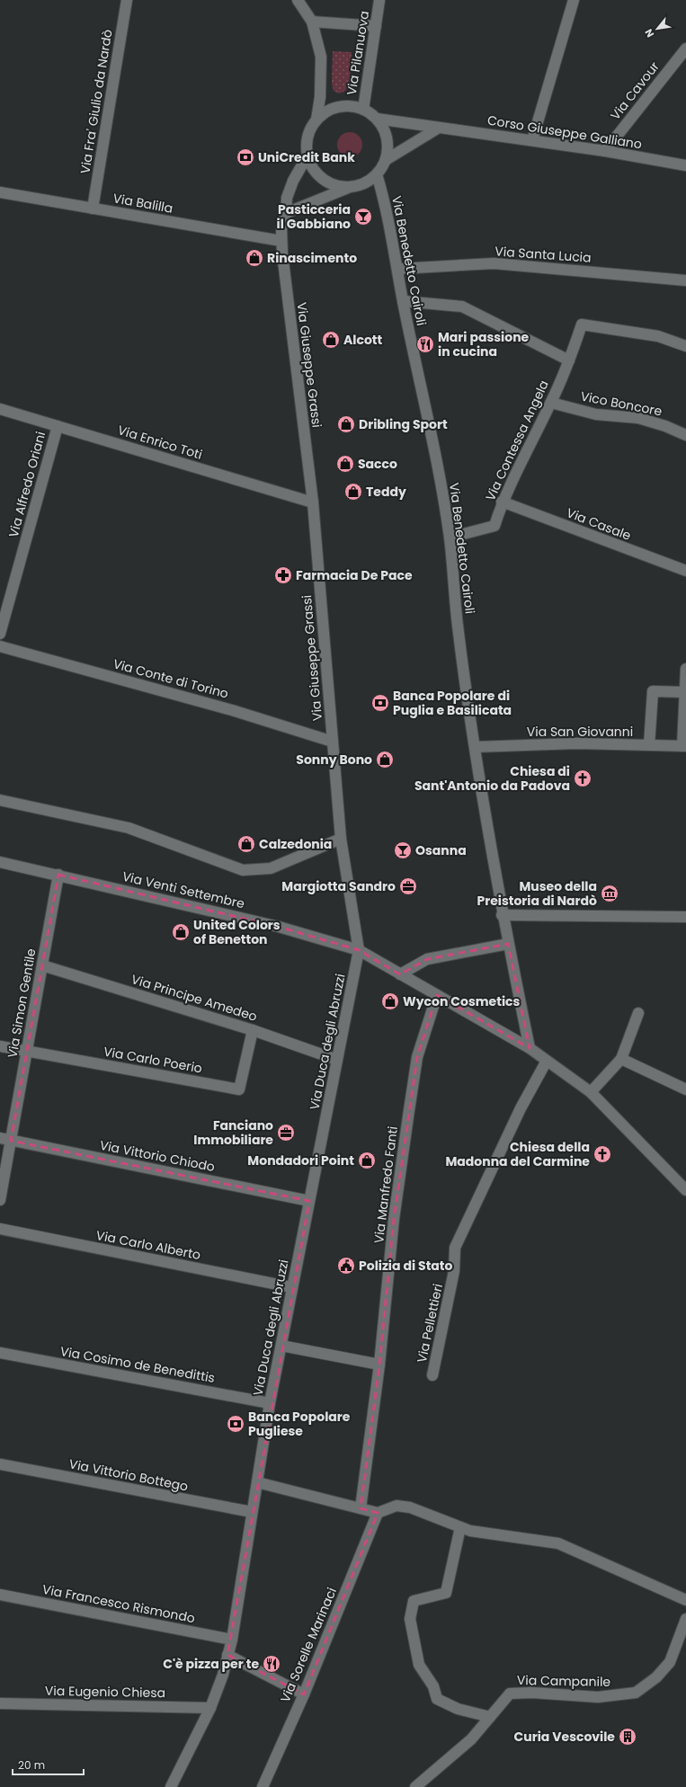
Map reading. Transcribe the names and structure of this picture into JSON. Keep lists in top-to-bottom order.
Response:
{
  "streets": {
    "street": [
      "Via Pilanuova",
      "Via Cavour",
      "Via Fra' Giulio da Nardò",
      "Corso Giuseppe Galliano",
      "Via Balilla",
      "Via Santa Lucia",
      "Via Benedetto Cairoli",
      "Via Giuseppe Grassi",
      "Vico Boncore",
      "Via Contessa Angela",
      "Via Enrico Toti",
      "Via Alfredo Oriani",
      "Via Casale",
      "Via Conte di Torino",
      "Via San Giovanni",
      "Via Venti Settembre",
      "Via Principe Amedeo",
      "Via Simon Gentile",
      "Via Duca degli Abruzzi",
      "Via Carlo Poerio",
      "Via Vittorio Chiodo",
      "Via Manfredo Fanti",
      "Via Carlo Alberto",
      "Via Pellettieri",
      "Via Cosimo de Benedittis",
      "Via Vittorio Bottego",
      "Via Francesco Rismondo",
      "Via Sorelle Marinaci",
      "Via Campanile",
      "Via Eugenio Chiesa"
    ]
  },
  "crossings": [
    ["Via Pilanuova", "Corso Giuseppe Galliano"],
    ["Via Pilanuova", "Via Benedetto Cairoli"],
    ["Via Pilanuova", "Via Giuseppe Grassi"],
    ["Via Cavour", "Corso Giuseppe Galliano"],
    ["Via Fra' Giulio da Nardò", "Via Balilla"],
    ["Corso Giuseppe Galliano", "Via Benedetto Cairoli"],
    ["Corso Giuseppe Galliano", "Via Giuseppe Grassi"],
    ["Via Balilla", "Via Giuseppe Grassi"],
    ["Via Santa Lucia", "Via Benedetto Cairoli"],
    ["Via Benedetto Cairoli", "Via Giuseppe Grassi"],
    ["Via Benedetto Cairoli", "Via Contessa Angela"],
    ["Via Benedetto Cairoli", "Via San Giovanni"],
    ["Via Benedetto Cairoli", "Via Venti Settembre"],
    ["Via Giuseppe Grassi", "Via Enrico Toti"],
    ["Via Giuseppe Grassi", "Via Conte di Torino"],
    ["Via Giuseppe Grassi", "Via Venti Settembre"],
    ["Via Giuseppe Grassi", "Via Duca degli Abruzzi"],
    ["Vico Boncore", "Via Contessa Angela"],
    ["Via Contessa Angela", "Via Casale"],
    ["Via Enrico Toti", "Via Alfredo Oriani"],
    ["Via Venti Settembre", "Via Simon Gentile"],
    ["Via Venti Settembre", "Via Duca degli Abruzzi"],
    ["Via Venti Settembre", "Via Manfredo Fanti"],
    ["Via Venti Settembre", "Via Pellettieri"],
    ["Via Principe Amedeo", "Via Simon Gentile"],
    ["Via Principe Amedeo", "Via Duca degli Abruzzi"],
    ["Via Principe Amedeo", "Via Carlo Poerio"],
    ["Via Simon Gentile", "Via Carlo Poerio"],
    ["Via Simon Gentile", "Via Vittorio Chiodo"],
    ["Via Duca degli Abruzzi", "Via Vittorio Chiodo"],
    ["Via Duca degli Abruzzi", "Via Carlo Alberto"],
    ["Via Duca degli Abruzzi", "Via Cosimo de Benedittis"],
    ["Via Duca degli Abruzzi", "Via Vittorio Bottego"],
    ["Via Duca degli Abruzzi", "Via Francesco Rismondo"],
    ["Via Duca degli Abruzzi", "Via Eugenio Chiesa"]
  ],
  "places": {
    "bank": ["UniCredit Bank", "Banca Popolare di Puglia e Basilicata", "Banca Popolare Pugliese"],
    "bar": ["Pasticceria il Gabbiano", "Osanna"],
    "shop": [
      "Rinascimento",
      "Alcott",
      "Dribling Sport",
      "Sacco",
      "Teddy",
      "Sonny Bono",
      "Calzedonia",
      "United Colors of Benetton",
      "Wycon Cosmetics",
      "Mondadori Point"
    ],
    "restaurant": ["Mari passione in cucina", "C'è pizza per te"],
    "pharmacy": ["Farmacia De Pace"],
    "church": ["Chiesa di Sant'Antonio da Padova", "Chiesa della Madonna del Carmine"],
    "office": ["Margiotta Sandro", "Fanciano Immobiliare"],
    "museum": ["Museo della Preistoria di Nardò"],
    "public building": ["Polizia di Stato"],
    "building": ["Curia Vescovile"]
  },
  "scale_bar": "20 m",
  "north": "bottom left"
}
